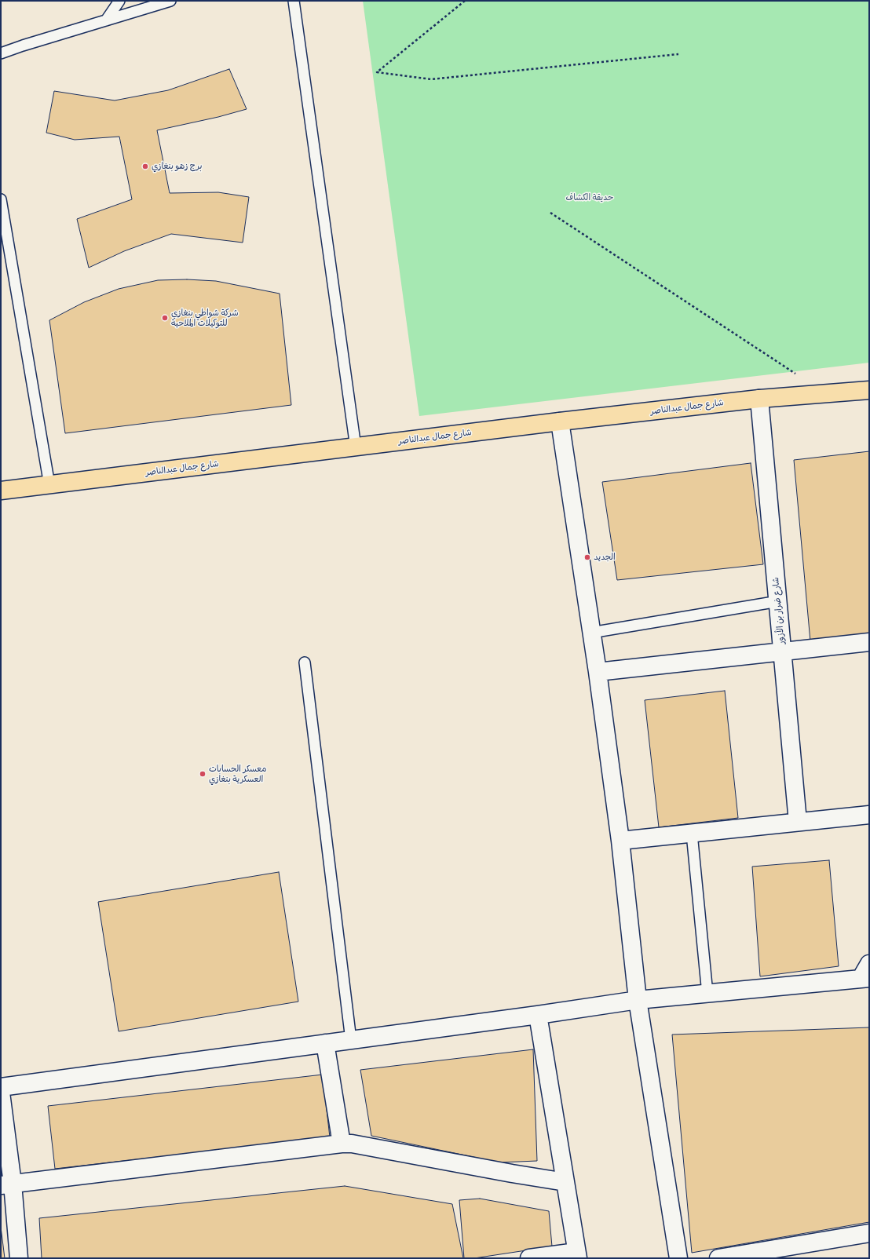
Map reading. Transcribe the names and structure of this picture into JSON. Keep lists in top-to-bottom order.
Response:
{
  "streets": {
    "main road": ["شارع جمال عبدالناصر"],
    "street": ["شارع ضرار بن الأزور"]
  },
  "crossings": [
    ["شارع جمال عبدالناصر", "شارع ضرار بن الأزور"]
  ],
  "parks": ["حديقة الكشاف"],
  "places": [
    "برج زهو بنغازي",
    "شركة شواطي بنغازي للتوكيلات الملاحية",
    "الجديد",
    "معسكر الحسابات العسكرية بنغازي"
  ]
}
